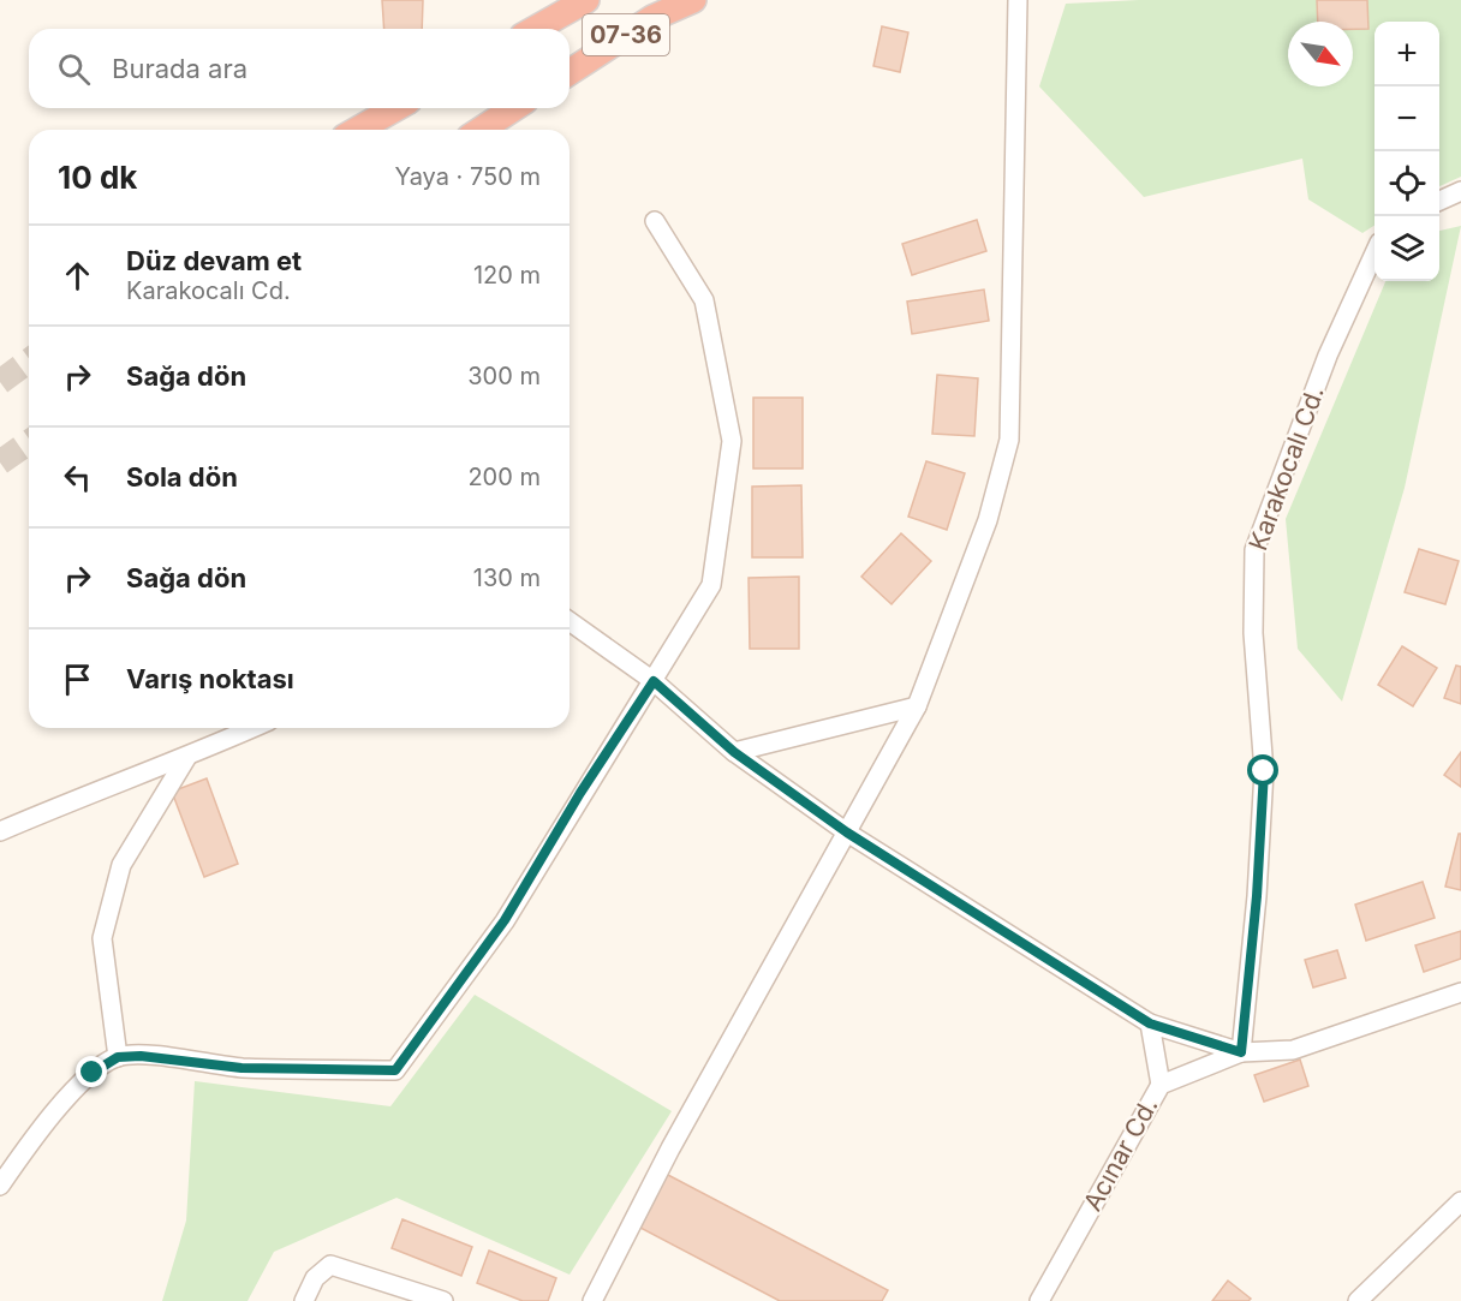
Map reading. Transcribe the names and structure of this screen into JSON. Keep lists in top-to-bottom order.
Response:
{
  "streets": {
    "highway": ["07-36"],
    "street": ["Karakocalı Cd.", "Acınar Cd."]
  },
  "crossings": [
    ["Karakocalı Cd.", "Acınar Cd."]
  ],
  "north": "bottom right",
  "page": {
    "map_buttons": ["+", "−"],
    "search": "Burada ara",
    "heading": ["10 dk", "Yaya · 750 m"],
    "list": [
      ["Düz devam et", "Karakocalı Cd.", "120 m"],
      ["Sağa dön", "300 m"],
      ["Sola dön", "200 m"],
      ["Sağa dön", "130 m"],
      "Varış noktası"
    ]
  }
}
